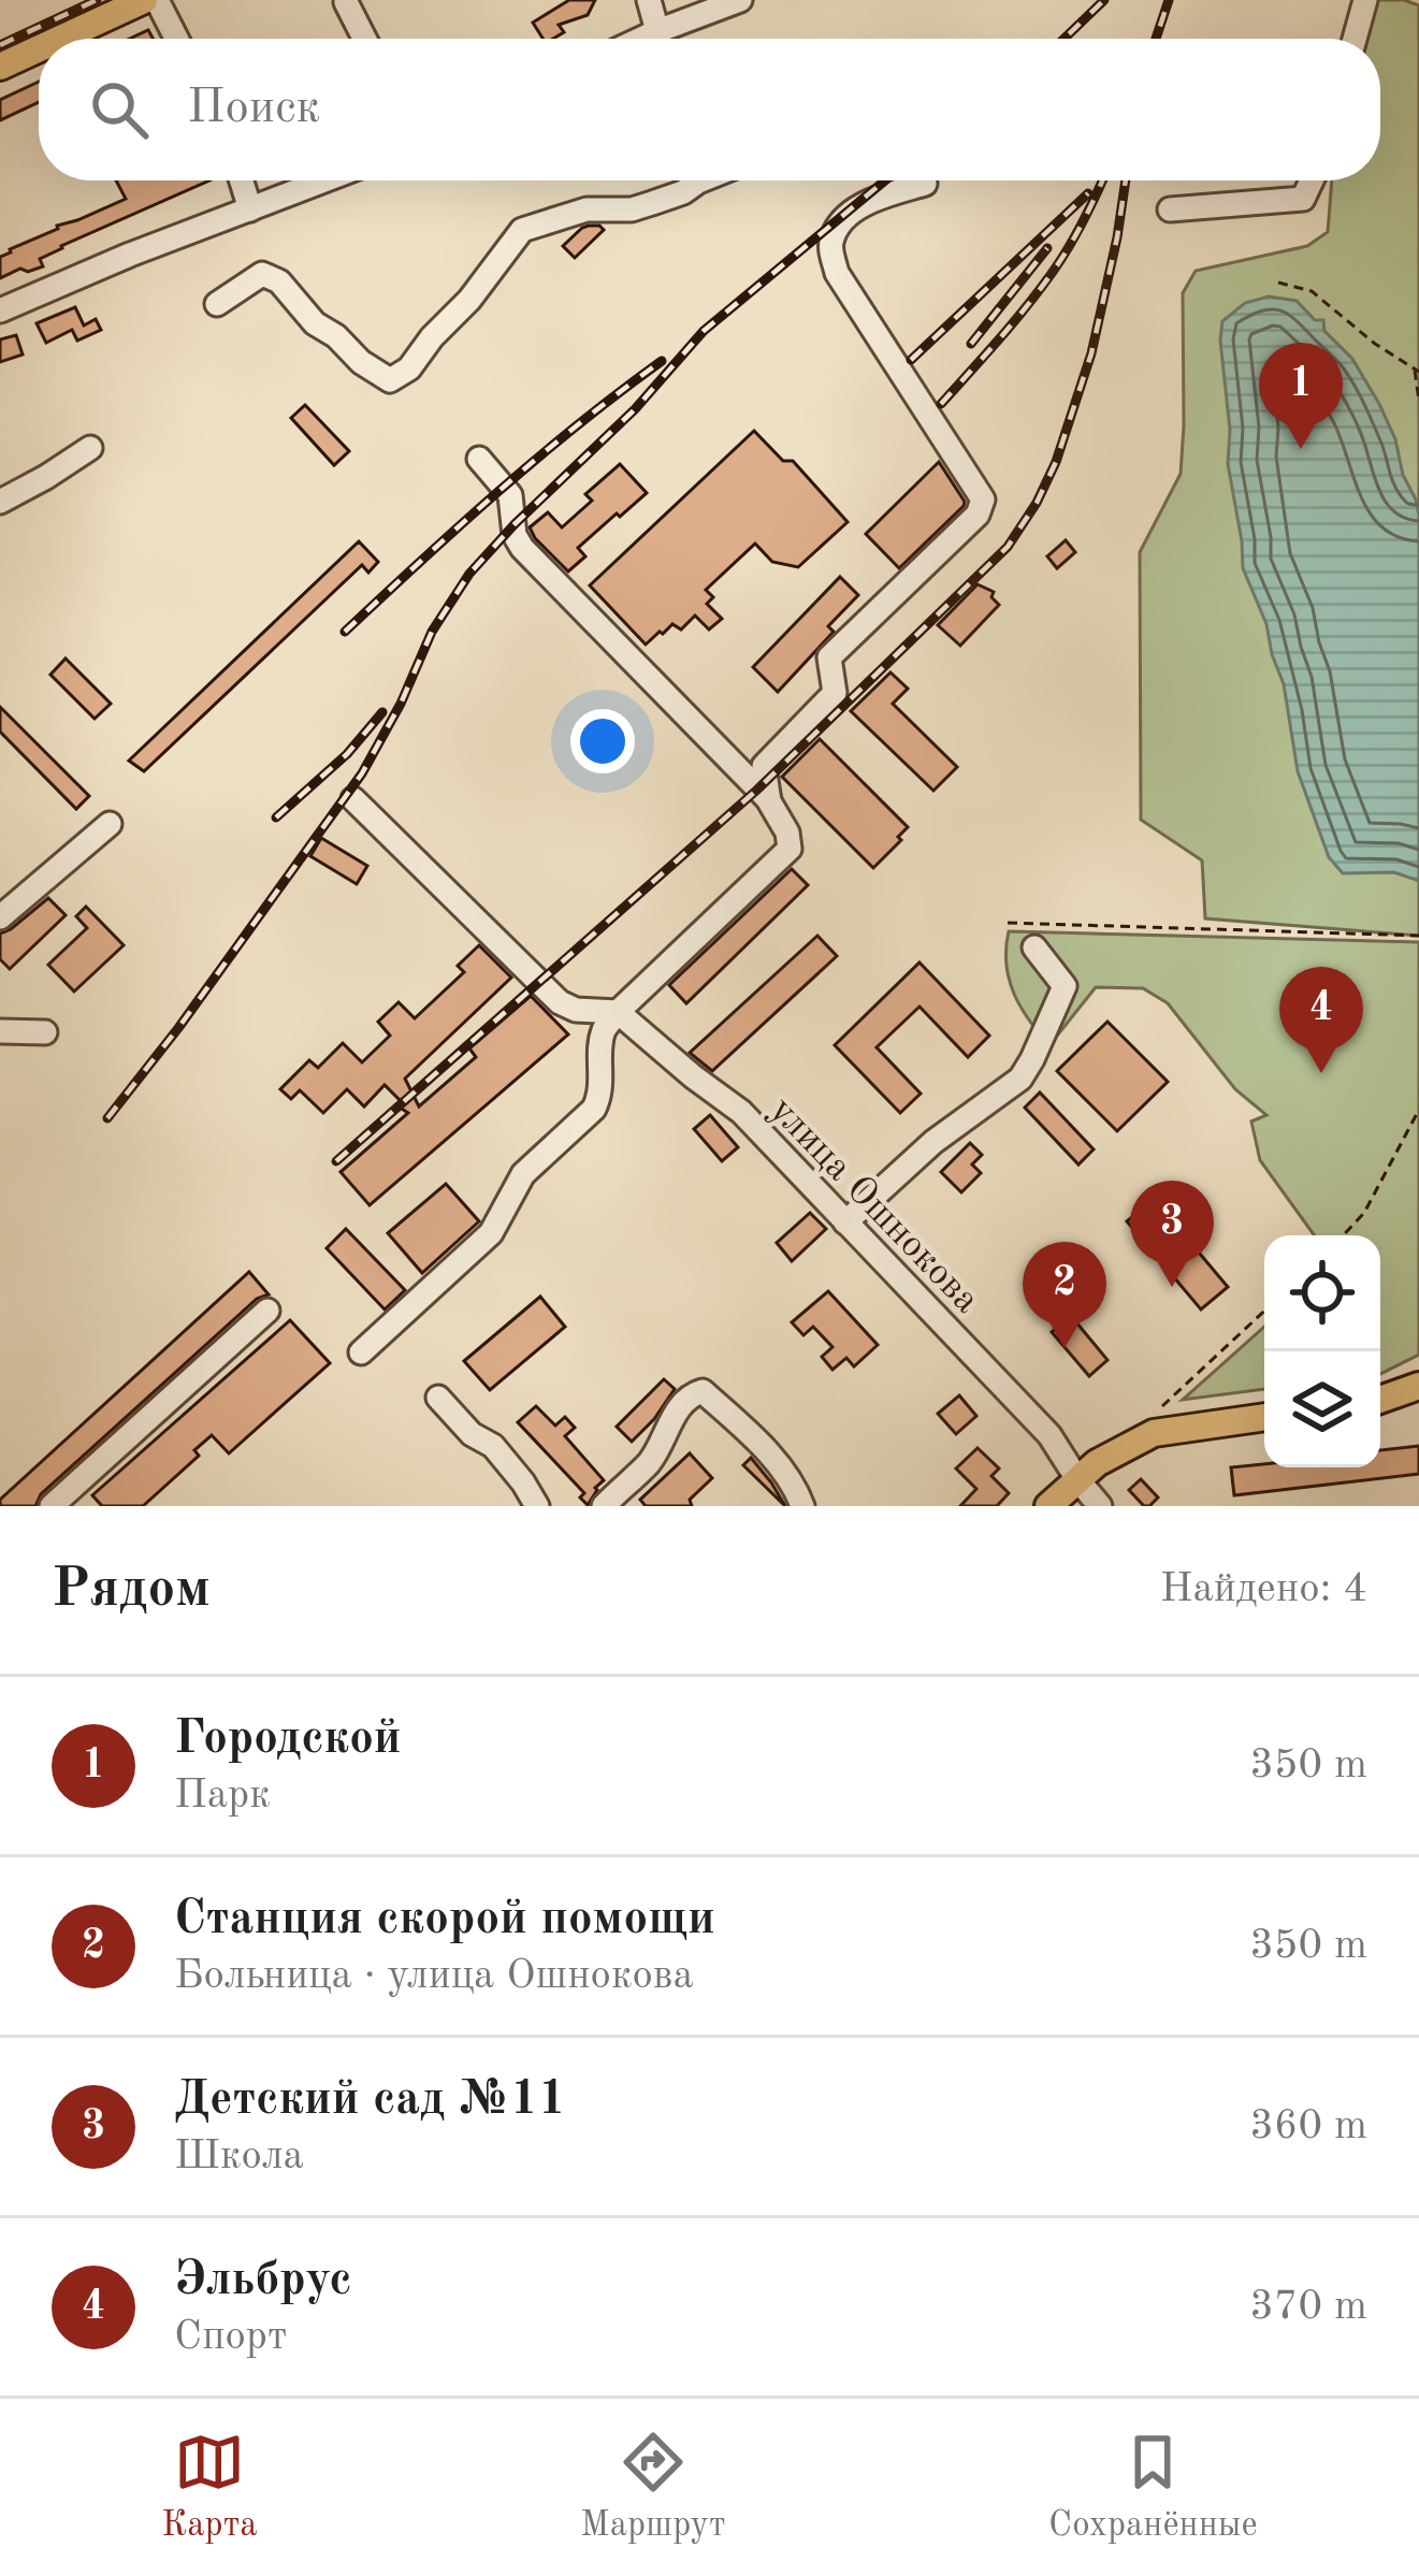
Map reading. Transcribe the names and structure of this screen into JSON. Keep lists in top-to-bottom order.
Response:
{
  "streets": {
    "street": ["улица Ошнокова"]
  },
  "page": {
    "search": "Поиск",
    "pins": [
      "1",
      "4",
      "3",
      "2"
    ],
    "heading": ["Рядом", "Найдено: 4"],
    "list": [
      {
        "mark": "1",
        "name": "Городской",
        "note": "Парк",
        "value": "350 m"
      },
      {
        "mark": "2",
        "name": "Станция скорой помощи",
        "note": "Больница · улица Ошнокова",
        "value": "350 m"
      },
      {
        "mark": "3",
        "name": "Детский сад №11",
        "note": "Школа",
        "value": "360 m"
      },
      {
        "mark": "4",
        "name": "Эльбрус",
        "note": "Спорт",
        "value": "370 m"
      }
    ],
    "nav": ["Карта", "Маршрут", "Сохранённые"]
  }
}
